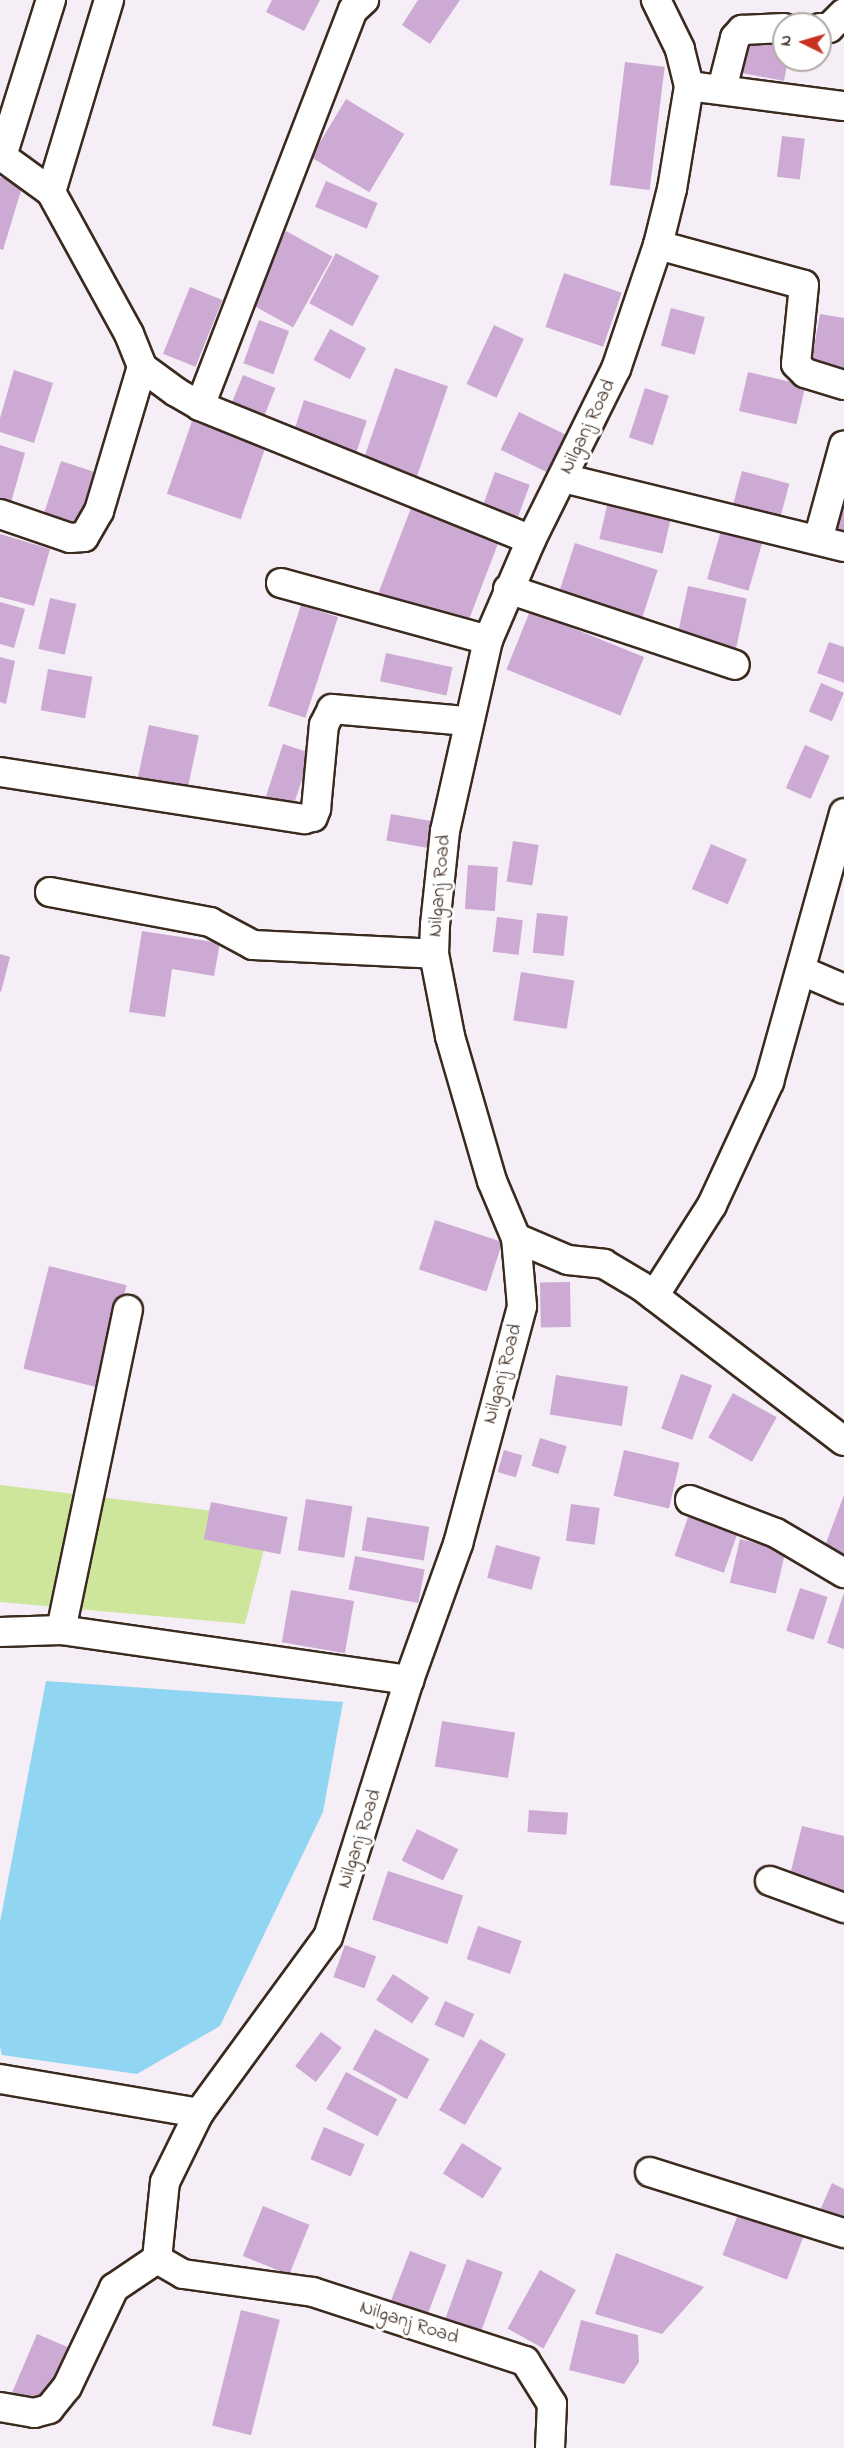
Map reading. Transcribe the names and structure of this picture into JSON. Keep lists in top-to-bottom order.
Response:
{
  "streets": {
    "street": ["Nilganj Road"]
  },
  "north": "left"
}
